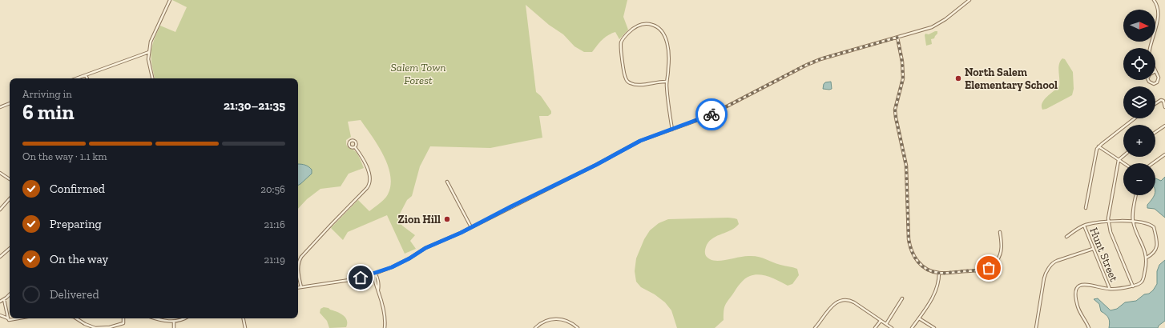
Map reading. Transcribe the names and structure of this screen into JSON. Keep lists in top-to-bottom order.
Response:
{
  "streets": {
    "street": ["Hunt Street"]
  },
  "parks": ["Salem Town Forest"],
  "places": ["North Salem Elementary School", "Zion Hill"],
  "north": "right",
  "page": {
    "map_buttons": ["+", "−"],
    "heading": ["6 min", "Arriving in", "21:30–21:35"],
    "bar": "On the way · 1.1 km",
    "list": [
      ["Confirmed", "20:56"],
      ["Preparing", "21:16"],
      ["On the way", "21:19"],
      "Delivered"
    ]
  }
}
